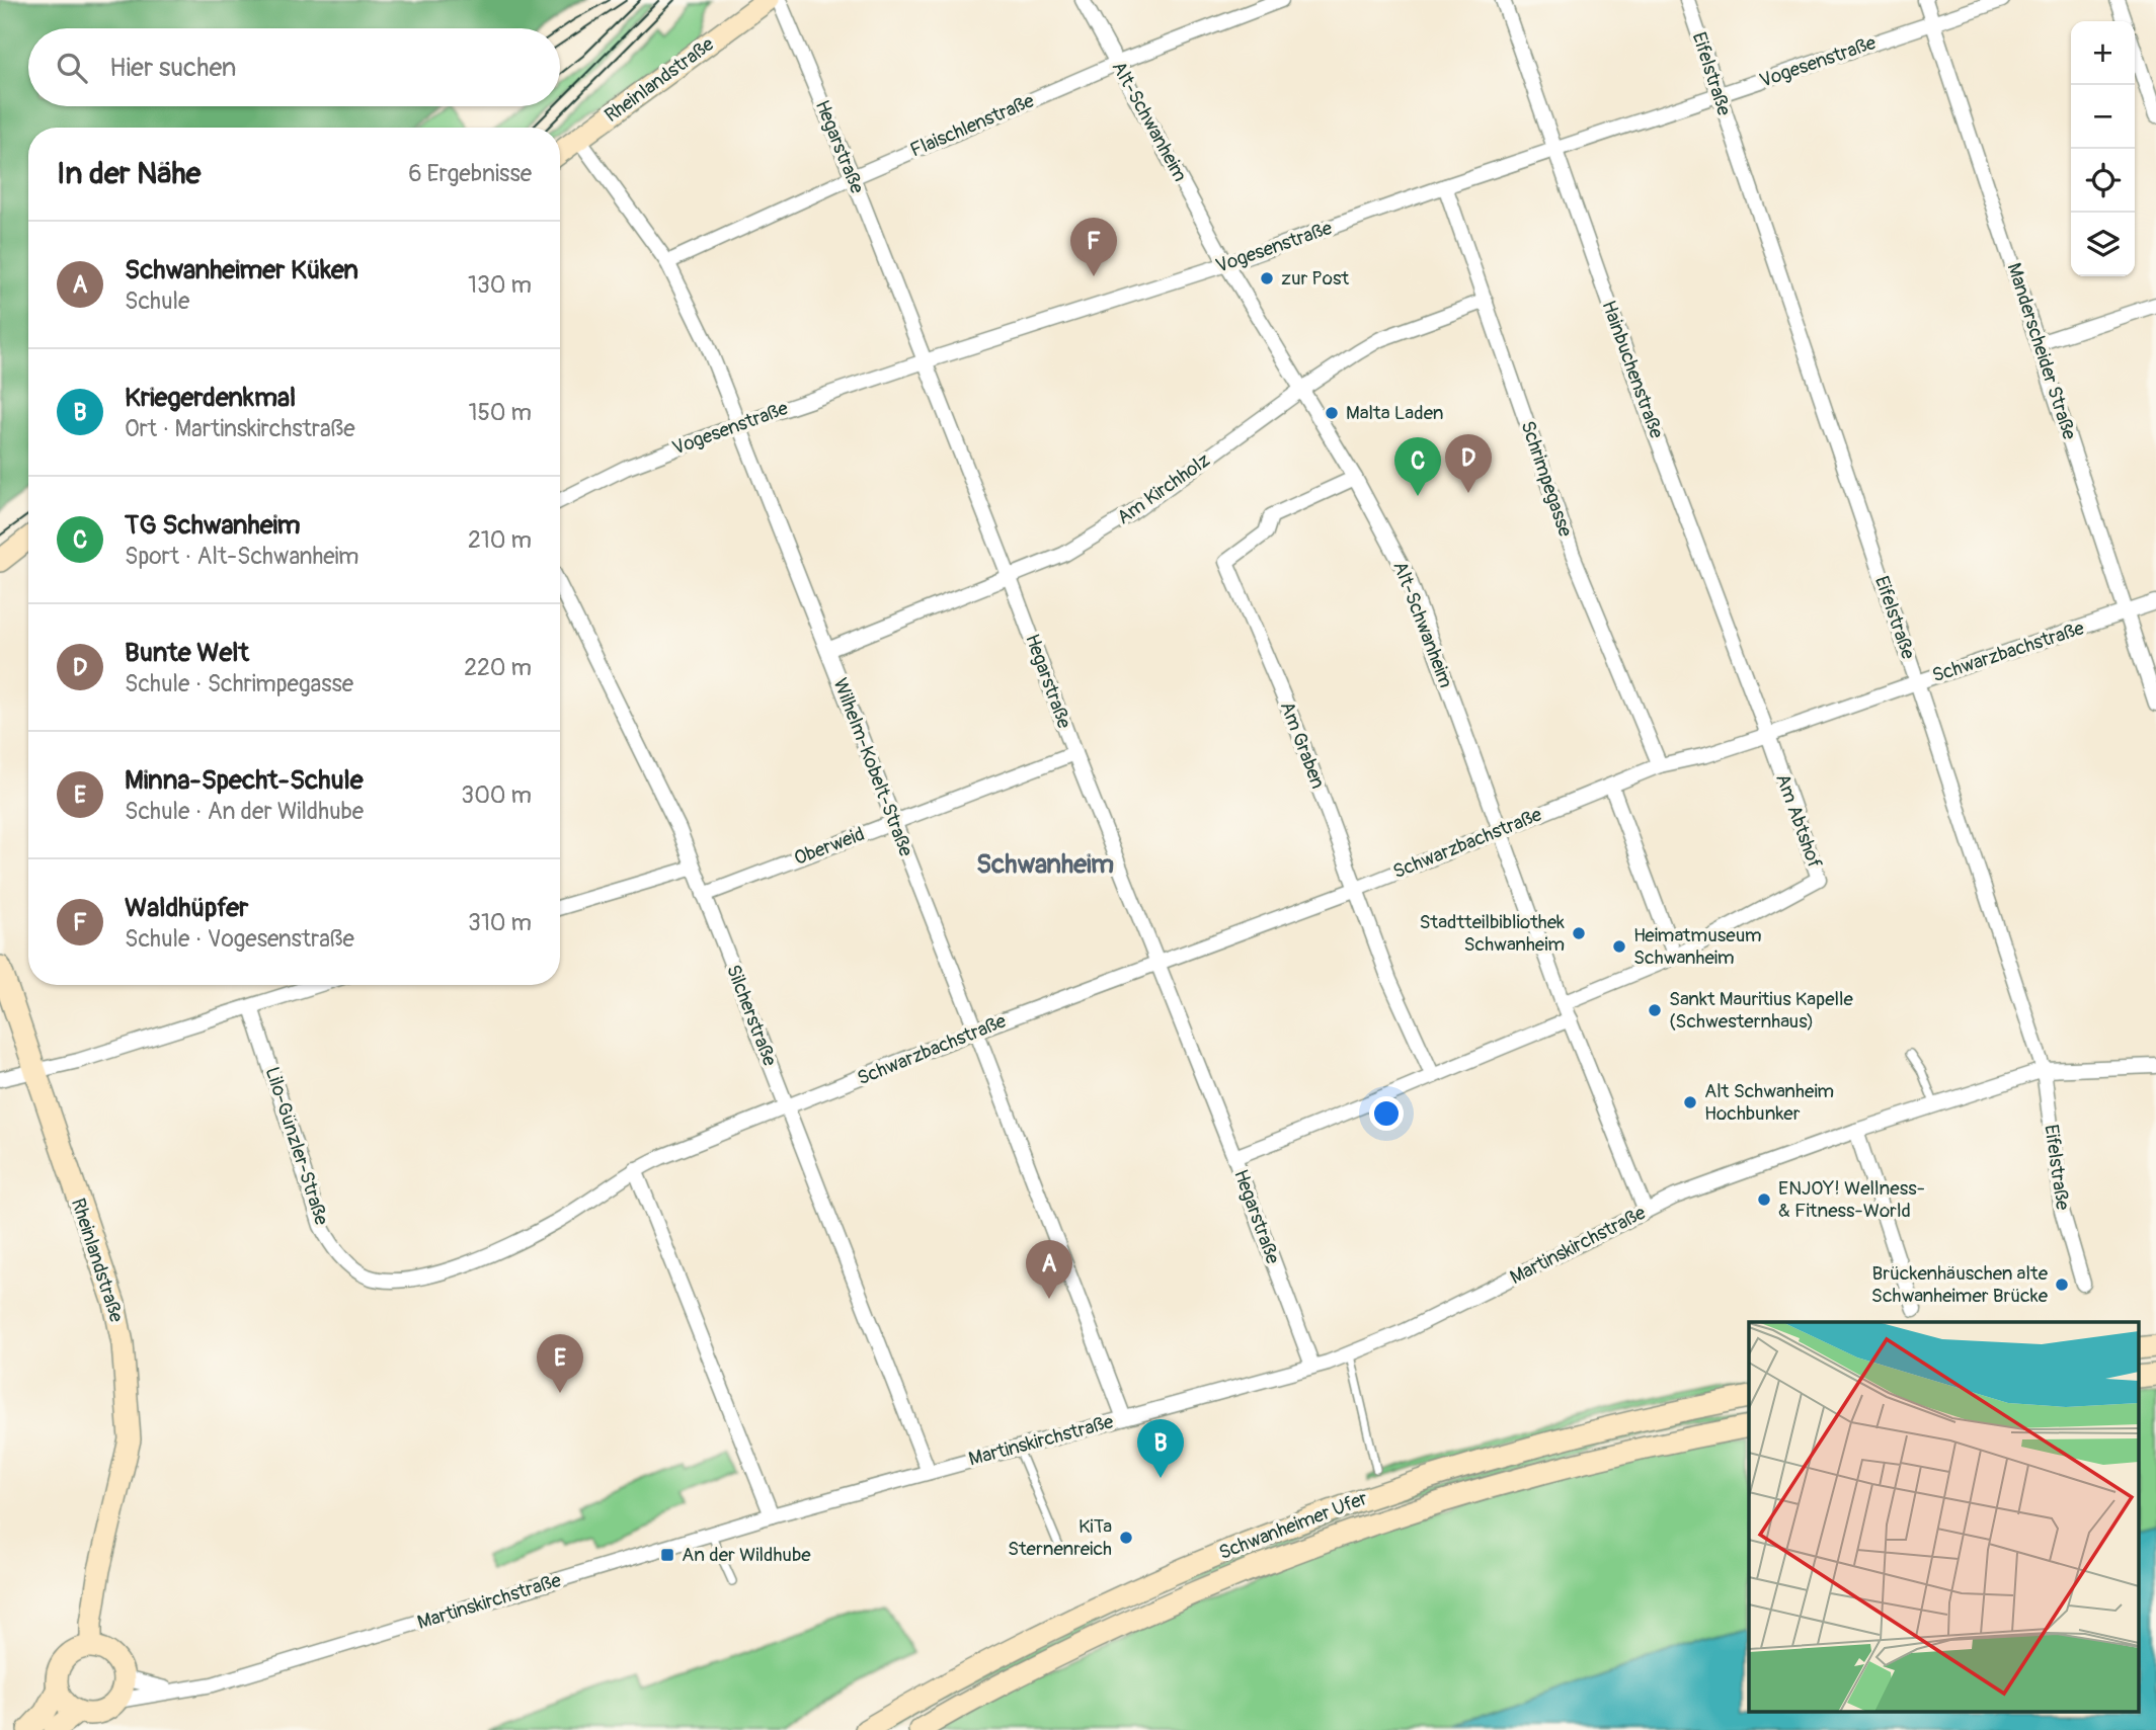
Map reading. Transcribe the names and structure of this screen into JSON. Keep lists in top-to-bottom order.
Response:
{
  "streets": {
    "main road": ["Rheinlandstraße", "Schwanheimer Ufer"],
    "street": [
      "Vogesenstraße",
      "Eifelstraße",
      "Alt-Schwanheim",
      "Flaischlenstraße",
      "Hegarstraße",
      "Manderscheider Straße",
      "Hainbuchenstraße",
      "Schrimpegasse",
      "Am Kirchholz",
      "Schwarzbachstraße",
      "Am Graben",
      "Wilhelm-Kobelt-Straße",
      "Am Abtshof",
      "Oberweid",
      "Silcherstraße",
      "Lilo-Günzler-Straße",
      "Martinskirchstraße"
    ]
  },
  "crossings": [
    ["Vogesenstraße", "Eifelstraße"],
    ["Vogesenstraße", "Alt-Schwanheim"],
    ["Vogesenstraße", "Hegarstraße"],
    ["Vogesenstraße", "Manderscheider Straße"],
    ["Vogesenstraße", "Hainbuchenstraße"],
    ["Vogesenstraße", "Schrimpegasse"],
    ["Vogesenstraße", "Wilhelm-Kobelt-Straße"],
    ["Eifelstraße", "Schwarzbachstraße"],
    ["Eifelstraße", "Martinskirchstraße"],
    ["Rheinlandstraße", "Wilhelm-Kobelt-Straße"],
    ["Rheinlandstraße", "Martinskirchstraße"],
    ["Alt-Schwanheim", "Flaischlenstraße"],
    ["Alt-Schwanheim", "Am Kirchholz"],
    ["Alt-Schwanheim", "Schwarzbachstraße"],
    ["Alt-Schwanheim", "Am Graben"],
    ["Alt-Schwanheim", "Am Abtshof"],
    ["Alt-Schwanheim", "Martinskirchstraße"],
    ["Flaischlenstraße", "Hegarstraße"],
    ["Flaischlenstraße", "Wilhelm-Kobelt-Straße"],
    ["Hegarstraße", "Am Kirchholz"],
    ["Hegarstraße", "Schwarzbachstraße"],
    ["Hegarstraße", "Oberweid"],
    ["Hegarstraße", "Martinskirchstraße"],
    ["Manderscheider Straße", "Schwarzbachstraße"],
    ["Hainbuchenstraße", "Schwarzbachstraße"],
    ["Hainbuchenstraße", "Am Abtshof"],
    ["Schrimpegasse", "Am Kirchholz"],
    ["Schrimpegasse", "Schwarzbachstraße"],
    ["Am Kirchholz", "Wilhelm-Kobelt-Straße"],
    ["Schwarzbachstraße", "Am Graben"],
    ["Schwarzbachstraße", "Wilhelm-Kobelt-Straße"],
    ["Schwarzbachstraße", "Am Abtshof"],
    ["Schwarzbachstraße", "Silcherstraße"],
    ["Schwarzbachstraße", "Lilo-Günzler-Straße"],
    ["Wilhelm-Kobelt-Straße", "Oberweid"],
    ["Wilhelm-Kobelt-Straße", "Martinskirchstraße"],
    ["Oberweid", "Silcherstraße"],
    ["Silcherstraße", "Lilo-Günzler-Straße"],
    ["Silcherstraße", "Martinskirchstraße"]
  ],
  "districts": ["Schwanheim"],
  "places": {
    "other": [
      "zur Post",
      "Malta Laden",
      "Stadtteilbibliothek Schwanheim",
      "Heimatmuseum Schwanheim",
      "Sankt Mauritius Kapelle (Schwesternhaus)",
      "Alt Schwanheim Hochbunker",
      "ENJOY! Wellness- & Fitness-World",
      "Brückenhäuschen alte Schwanheimer Brücke",
      "KiTa Sternenreich"
    ],
    "transit": ["An der Wildhube"]
  },
  "page": {
    "map_buttons": ["+", "−"],
    "search": "Hier suchen",
    "heading": ["In der Nähe", "6 Ergebnisse"],
    "pins": [
      "F",
      "D",
      "C",
      "A",
      "E",
      "B"
    ],
    "list": [
      {
        "mark": "A",
        "name": "Schwanheimer Küken",
        "note": "Schule",
        "value": "130 m"
      },
      {
        "mark": "B",
        "name": "Kriegerdenkmal",
        "note": "Ort · Martinskirchstraße",
        "value": "150 m"
      },
      {
        "mark": "C",
        "name": "TG Schwanheim",
        "note": "Sport · Alt-Schwanheim",
        "value": "210 m"
      },
      {
        "mark": "D",
        "name": "Bunte Welt",
        "note": "Schule · Schrimpegasse",
        "value": "220 m"
      },
      {
        "mark": "E",
        "name": "Minna-Specht-Schule",
        "note": "Schule · An der Wildhube",
        "value": "300 m"
      },
      {
        "mark": "F",
        "name": "Waldhüpfer",
        "note": "Schule · Vogesenstraße",
        "value": "310 m"
      }
    ]
  }
}
